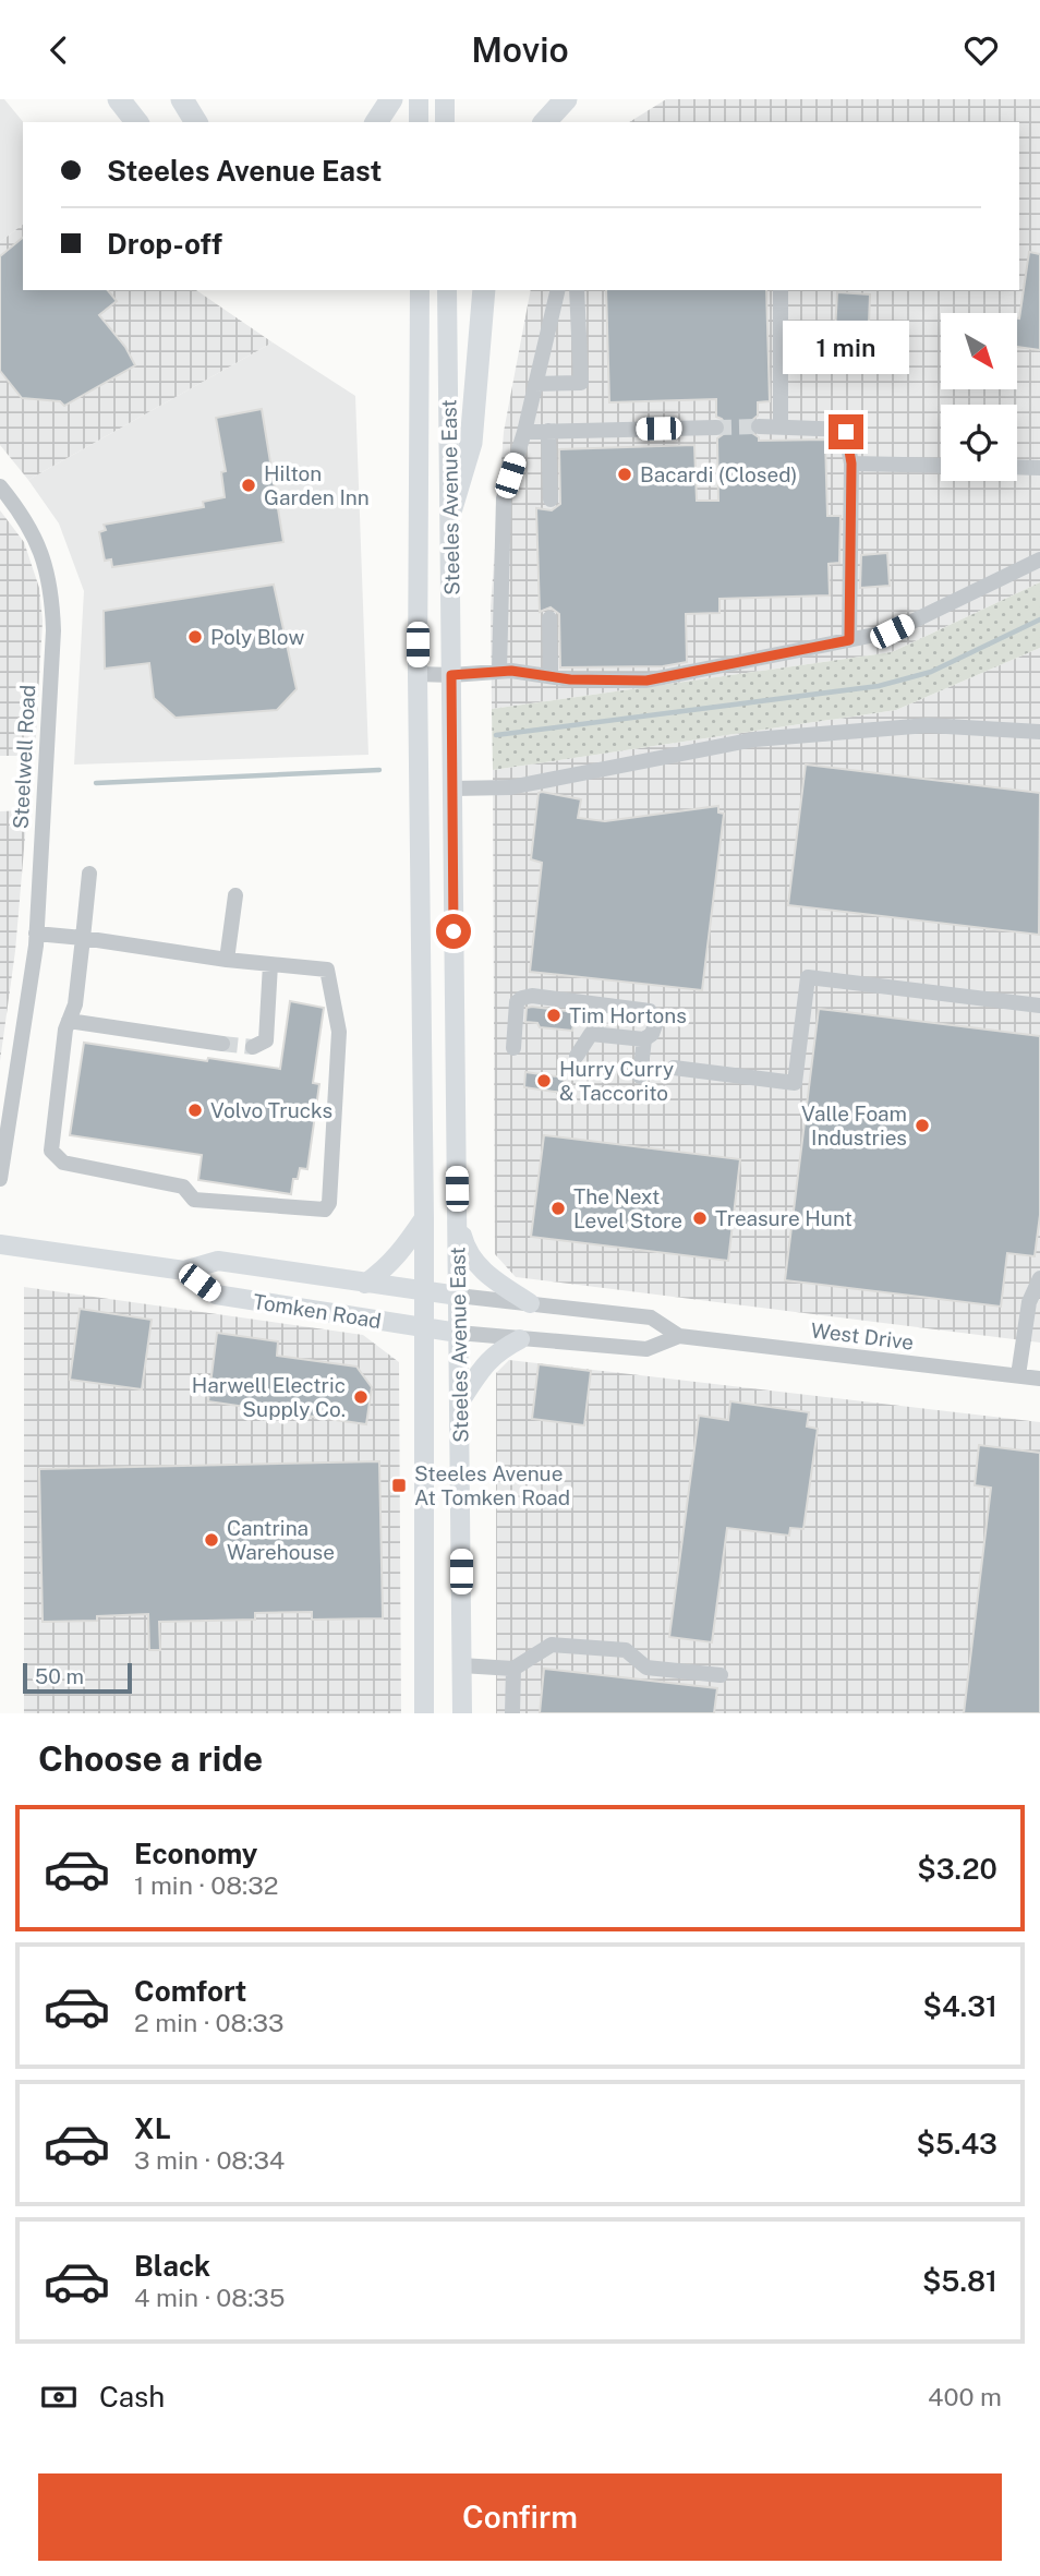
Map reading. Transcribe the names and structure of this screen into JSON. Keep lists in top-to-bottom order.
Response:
{
  "streets": {
    "main road": ["Steeles Avenue East", "Tomken Road"],
    "street": ["Steelwell Road", "West Drive"]
  },
  "crossings": [
    ["Steeles Avenue East", "Tomken Road"],
    ["Steeles Avenue East", "West Drive"],
    ["Tomken Road", "West Drive"]
  ],
  "places": {
    "other": [
      "Bacardi (Closed)",
      "Hilton Garden Inn",
      "Poly Blow",
      "Tim Hortons",
      "Hurry Curry & Taccorito",
      "Volvo Trucks",
      "Valle Foam Industries",
      "The Next Level Store",
      "Treasure Hunt",
      "Harwell Electric Supply Co.",
      "Cantrina Warehouse"
    ],
    "transit": ["Steeles Avenue At Tomken Road"]
  },
  "scale_bar": "50 m",
  "north": "bottom right",
  "page": {
    "header": "Movio",
    "banner": ["Steeles Avenue East", "Drop-off"],
    "bubble": "1 min",
    "scale": "50 m",
    "heading": "Choose a ride",
    "list": [
      {
        "name": "Economy",
        "note": "1 min · 08:32",
        "value": "$3.20"
      },
      {
        "name": "Comfort",
        "note": "2 min · 08:33",
        "value": "$4.31"
      },
      {
        "name": "XL",
        "note": "3 min · 08:34",
        "value": "$5.43"
      },
      {
        "name": "Black",
        "note": "4 min · 08:35",
        "value": "$5.81"
      }
    ],
    "pay": ["Cash", "400 m"],
    "buttons": "Confirm"
  }
}
